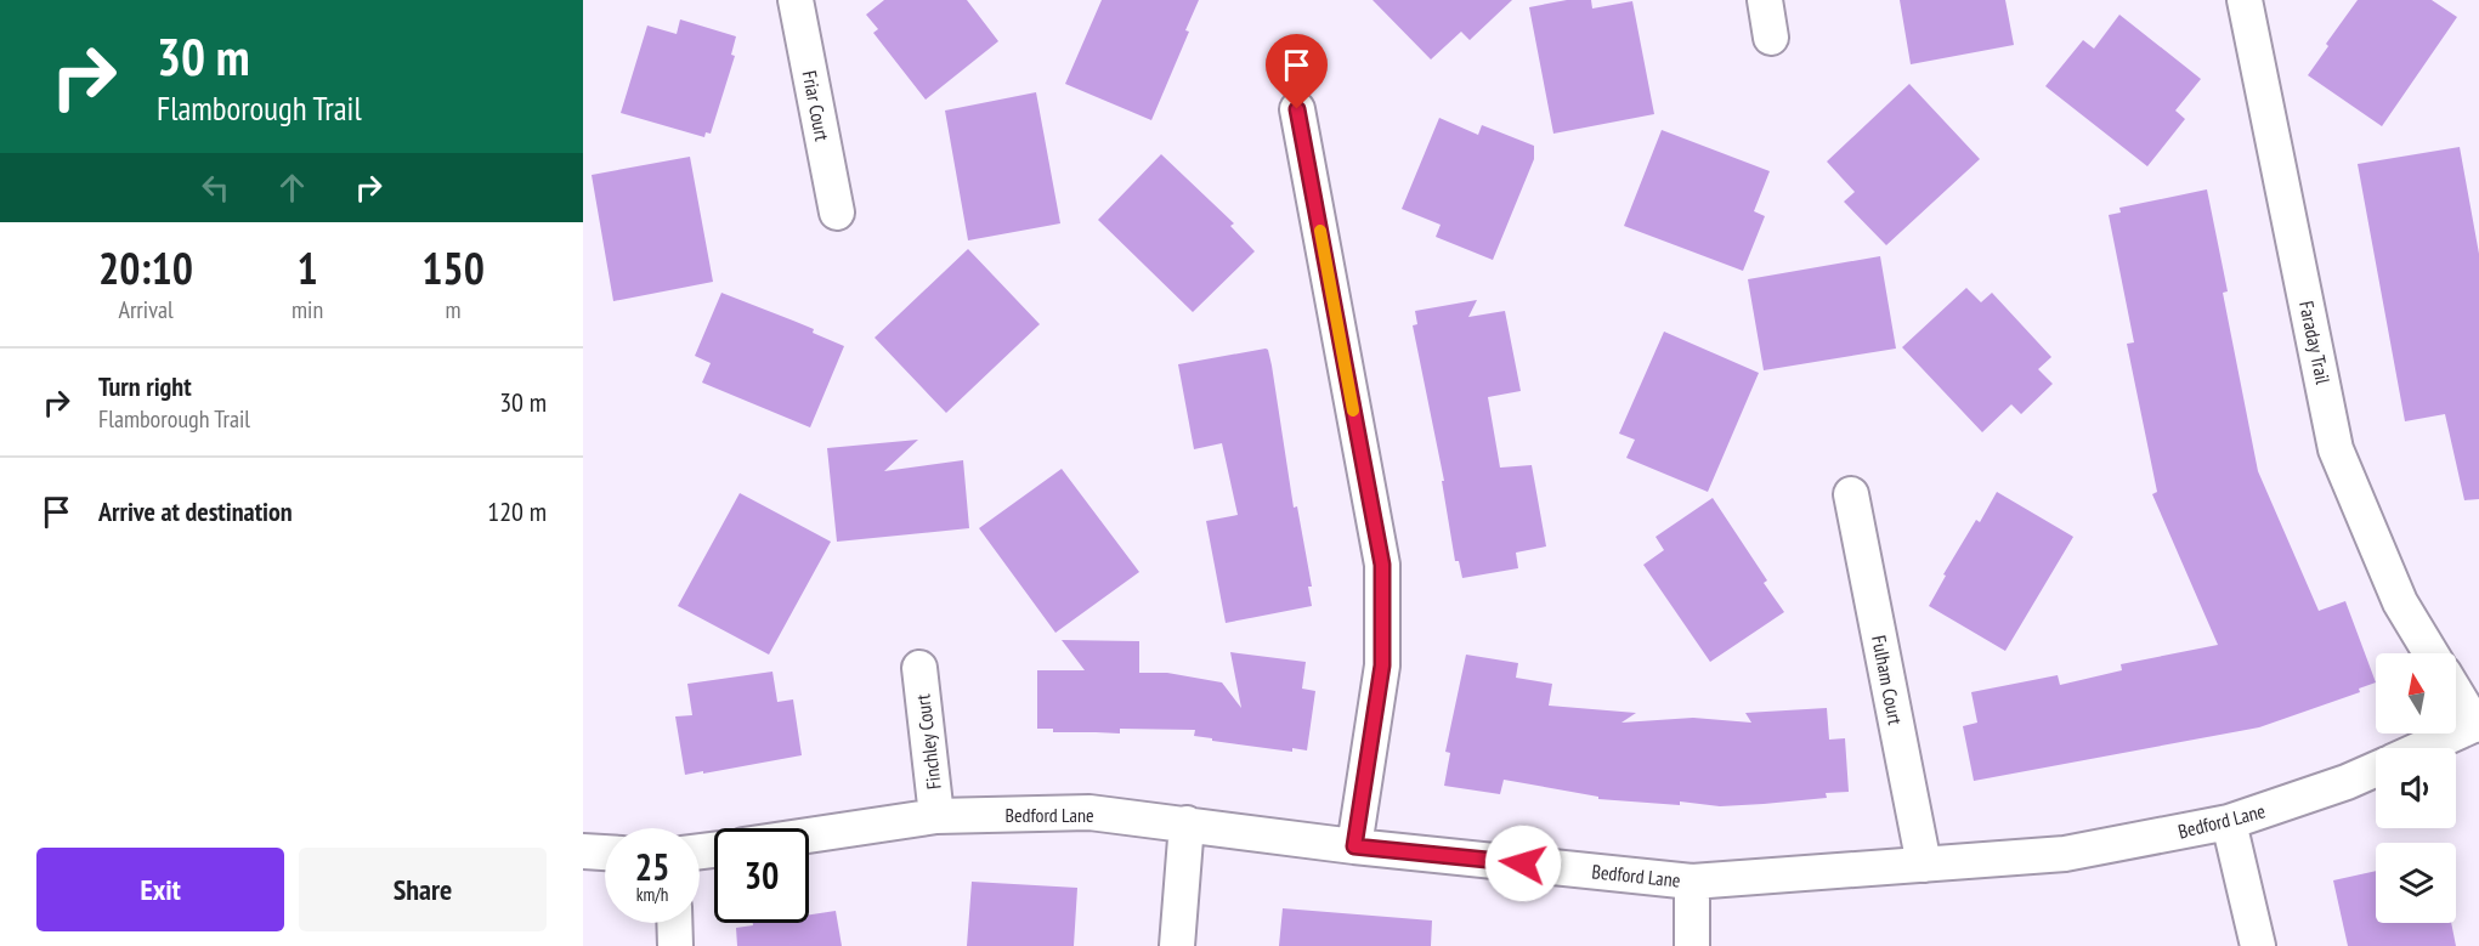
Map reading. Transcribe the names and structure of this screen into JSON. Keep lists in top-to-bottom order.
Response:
{
  "streets": {
    "street": [
      "Friar Court",
      "Faraday Trail",
      "Fulham Court",
      "Finchley Court",
      "Bedford Lane"
    ]
  },
  "crossings": [
    ["Fulham Court", "Bedford Lane"],
    ["Finchley Court", "Bedford Lane"]
  ],
  "north": "top",
  "page": {
    "turn": ["30 m", "Flamborough Trail"],
    "eta": [
      "20:10",
      "Arrival",
      "1",
      "min",
      "150",
      "m"
    ],
    "list": [
      {
        "name": "Turn right",
        "note": "Flamborough Trail",
        "value": "30 m"
      },
      {
        "name": "Arrive at destination",
        "value": "120 m"
      }
    ],
    "speed": "25 km/h",
    "limit": "30",
    "buttons": ["Exit", "Share"]
  }
}
